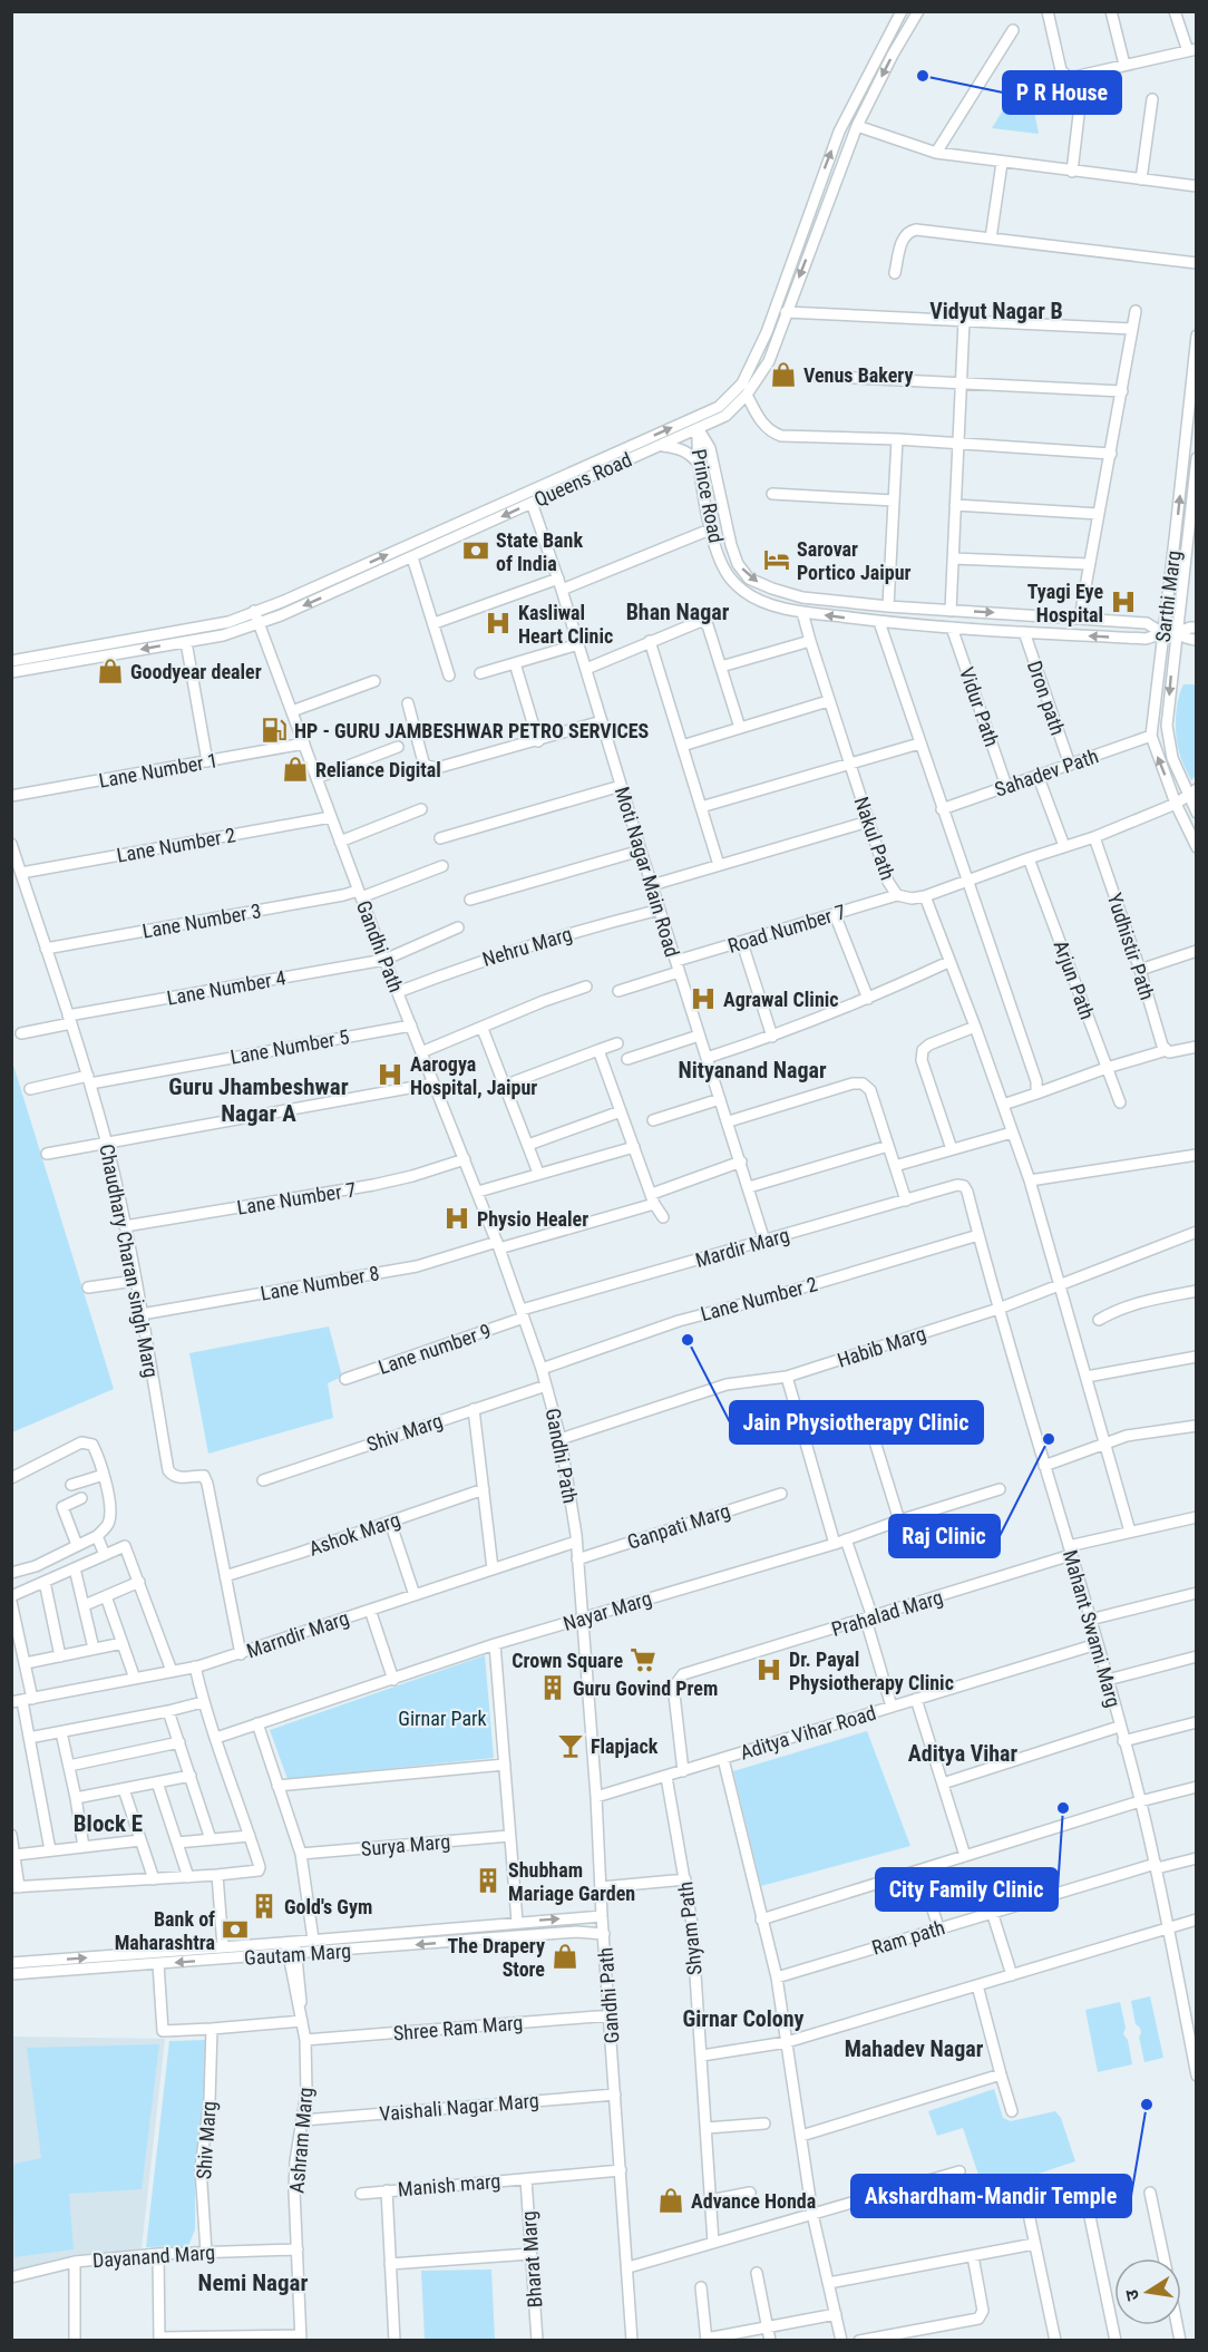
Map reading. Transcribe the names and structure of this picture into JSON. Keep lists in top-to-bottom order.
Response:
{
  "streets": {
    "street": [
      "Queens Road",
      "Prince Road",
      "Sarthi Marg",
      "Dron path",
      "Vidur Path",
      "Lane Number 1",
      "Sahadev Path",
      "Nakul Path",
      "Lane Number 2",
      "Moti Nagar Main Road",
      "Lane Number 3",
      "Road Number 7",
      "Gandhi Path",
      "Nehru Marg",
      "Yudhistir Path",
      "Arjun Path",
      "Lane Number 4",
      "Lane Number 5",
      "Lane Number 7",
      "Mardir Marg",
      "Chaudhary Charan singh Marg",
      "Lane Number 8",
      "Habib Marg",
      "Lane number 9",
      "Shiv Marg",
      "Ganpati Marg",
      "Ashok Marg",
      "Nayar Marg",
      "Prahalad Marg",
      "Mahant Swami Marg",
      "Marndir Marg",
      "Aditya Vihar Road",
      "Surya Marg",
      "Shyam Path",
      "Ram path",
      "Gautam Marg",
      "Shree Ram Marg",
      "Vaishali Nagar Marg",
      "Ashram Marg",
      "Manish marg",
      "Dayanand Marg",
      "Bharat Marg"
    ]
  },
  "crossings": [
    ["Queens Road", "Prince Road"],
    ["Queens Road", "Moti Nagar Main Road"],
    ["Queens Road", "Gandhi Path"],
    ["Prince Road", "Sarthi Marg"],
    ["Prince Road", "Dron path"],
    ["Prince Road", "Vidur Path"],
    ["Prince Road", "Nakul Path"],
    ["Sarthi Marg", "Sahadev Path"],
    ["Sarthi Marg", "Nakul Path"],
    ["Dron path", "Sahadev Path"],
    ["Vidur Path", "Sahadev Path"],
    ["Lane Number 1", "Gandhi Path"],
    ["Nakul Path", "Road Number 7"],
    ["Nakul Path", "Yudhistir Path"],
    ["Nakul Path", "Arjun Path"],
    ["Lane Number 2", "Gandhi Path"],
    ["Lane Number 2", "Chaudhary Charan singh Marg"],
    ["Lane Number 2", "Mahant Swami Marg"],
    ["Moti Nagar Main Road", "Road Number 7"],
    ["Moti Nagar Main Road", "Nehru Marg"],
    ["Moti Nagar Main Road", "Mardir Marg"],
    ["Moti Nagar Main Road", "Lane Number 8"],
    ["Lane Number 3", "Gandhi Path"],
    ["Lane Number 3", "Chaudhary Charan singh Marg"],
    ["Gandhi Path", "Nehru Marg"],
    ["Gandhi Path", "Lane Number 4"],
    ["Gandhi Path", "Lane Number 5"],
    ["Gandhi Path", "Lane Number 7"],
    ["Gandhi Path", "Mardir Marg"],
    ["Gandhi Path", "Lane Number 8"],
    ["Gandhi Path", "Habib Marg"],
    ["Gandhi Path", "Lane number 9"],
    ["Gandhi Path", "Shiv Marg"],
    ["Gandhi Path", "Ganpati Marg"],
    ["Gandhi Path", "Nayar Marg"],
    ["Gandhi Path", "Marndir Marg"],
    ["Gandhi Path", "Aditya Vihar Road"],
    ["Gandhi Path", "Gautam Marg"],
    ["Gandhi Path", "Shree Ram Marg"],
    ["Gandhi Path", "Vaishali Nagar Marg"],
    ["Gandhi Path", "Manish marg"],
    ["Lane Number 4", "Chaudhary Charan singh Marg"],
    ["Lane Number 5", "Chaudhary Charan singh Marg"],
    ["Lane Number 7", "Chaudhary Charan singh Marg"],
    ["Mardir Marg", "Lane number 9"],
    ["Mardir Marg", "Mahant Swami Marg"],
    ["Chaudhary Charan singh Marg", "Lane Number 8"],
    ["Chaudhary Charan singh Marg", "Ashok Marg"],
    ["Chaudhary Charan singh Marg", "Marndir Marg"],
    ["Habib Marg", "Mahant Swami Marg"],
    ["Shiv Marg", "Dayanand Marg"],
    ["Prahalad Marg", "Mahant Swami Marg"],
    ["Prahalad Marg", "Aditya Vihar Road"],
    ["Mahant Swami Marg", "Aditya Vihar Road"],
    ["Mahant Swami Marg", "Ram path"],
    ["Aditya Vihar Road", "Shyam Path"],
    ["Gautam Marg", "Ashram Marg"],
    ["Shree Ram Marg", "Ashram Marg"],
    ["Vaishali Nagar Marg", "Ashram Marg"],
    ["Ashram Marg", "Dayanand Marg"],
    ["Manish marg", "Bharat Marg"]
  ],
  "districts": [
    "Vidyut Nagar B",
    "Bhan Nagar",
    "Nityanand Nagar",
    "Guru Jhambeshwar Nagar A",
    "Aditya Vihar",
    "Block E",
    "Girnar Colony",
    "Mahadev Nagar",
    "Nemi Nagar"
  ],
  "parks": ["Girnar Park"],
  "places": {
    "other": [
      "P R House",
      "Jain Physiotherapy Clinic",
      "Raj Clinic",
      "City Family Clinic",
      "Akshardham-Mandir Temple"
    ],
    "shop": [
      "Venus Bakery",
      "Goodyear dealer",
      "Reliance Digital",
      "The Drapery Store",
      "Advance Honda"
    ],
    "bank": ["State Bank of India", "Bank of Maharashtra"],
    "hotel": ["Sarovar Portico Jaipur"],
    "hospital": [
      "Tyagi Eye Hospital",
      "Kasliwal Heart Clinic",
      "Agrawal Clinic",
      "Aarogya Hospital, Jaipur",
      "Physio Healer",
      "Dr. Payal Physiotherapy Clinic"
    ],
    "fuel station": ["HP - GURU JAMBESHWAR PETRO SERVICES"],
    "supermarket": ["Crown Square"],
    "building": ["Guru Govind Prem", "Shubham Mariage Garden", "Gold's Gym"],
    "bar": ["Flapjack"]
  },
  "north": "left"
}
